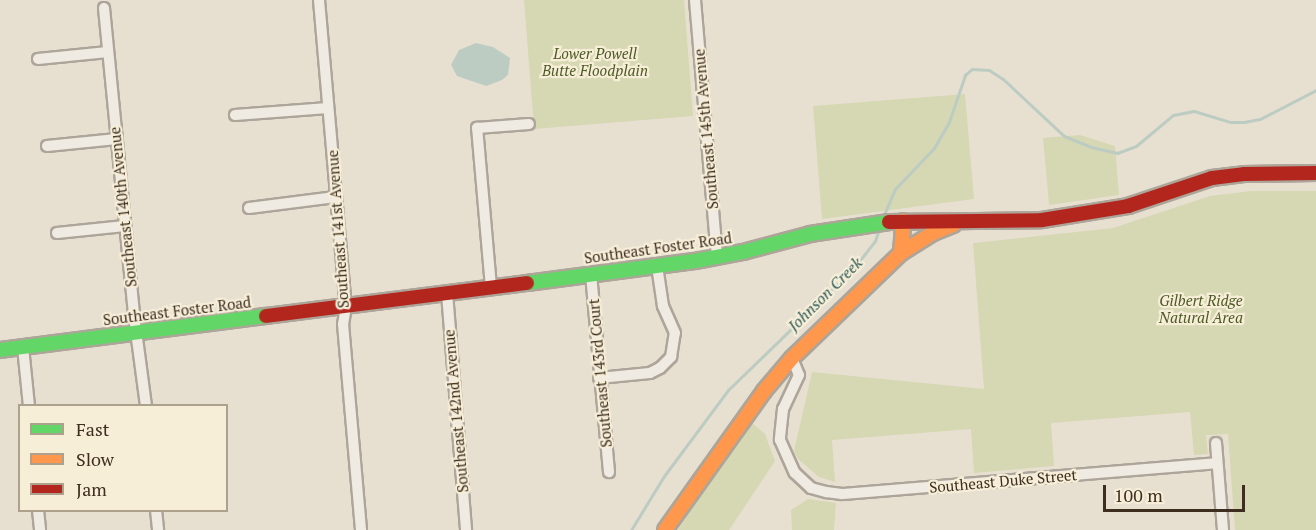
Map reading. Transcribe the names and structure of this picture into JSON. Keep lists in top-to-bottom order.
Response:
{
  "streets": {
    "main road": ["Southeast Foster Road"],
    "street": [
      "Southeast 145th Avenue",
      "Southeast 140th Avenue",
      "Southeast 141st Avenue",
      "Southeast 143rd Court",
      "Southeast 142nd Avenue",
      "Southeast Duke Street"
    ]
  },
  "crossings": [
    ["Southeast 145th Avenue", "Southeast Foster Road"],
    ["Southeast 140th Avenue", "Southeast Foster Road"],
    ["Southeast 141st Avenue", "Southeast Foster Road"],
    ["Southeast Foster Road", "Southeast 143rd Court"],
    ["Southeast Foster Road", "Southeast 142nd Avenue"]
  ],
  "water": ["Johnson Creek"],
  "parks": ["Lower Powell Butte Floodplain", "Gilbert Ridge Natural Area"],
  "legend": ["Fast", "Slow", "Jam"],
  "scale_bar": "100 m"
}
